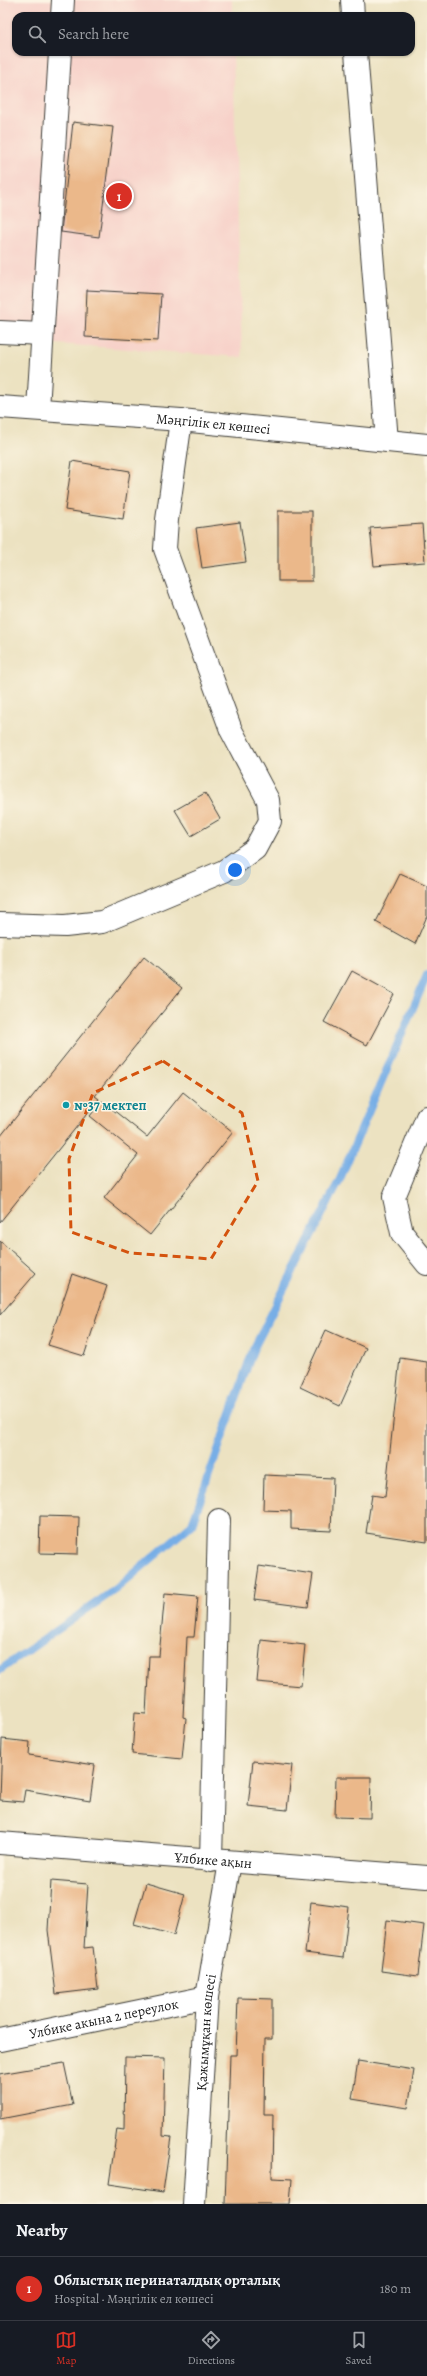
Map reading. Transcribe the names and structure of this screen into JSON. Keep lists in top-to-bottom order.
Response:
{
  "streets": {
    "street": [
      "Мәңгілік ел көшесі",
      "Ұлбике ақын",
      "Улбике акына 2 переулок",
      "Қажымұқан көшесі"
    ]
  },
  "crossings": [
    ["Ұлбике ақын", "Қажымұқан көшесі"],
    ["Улбике акына 2 переулок", "Қажымұқан көшесі"]
  ],
  "places": ["№37 мектеп"],
  "page": {
    "search": "Search here",
    "pins": "1",
    "heading": "Nearby",
    "list": [
      {
        "mark": "1",
        "name": "Облыстық перинаталдық орталық",
        "note": "Hospital · Мәңгілік ел көшесі",
        "value": "180 m"
      }
    ],
    "nav": ["Map", "Directions", "Saved"]
  }
}
